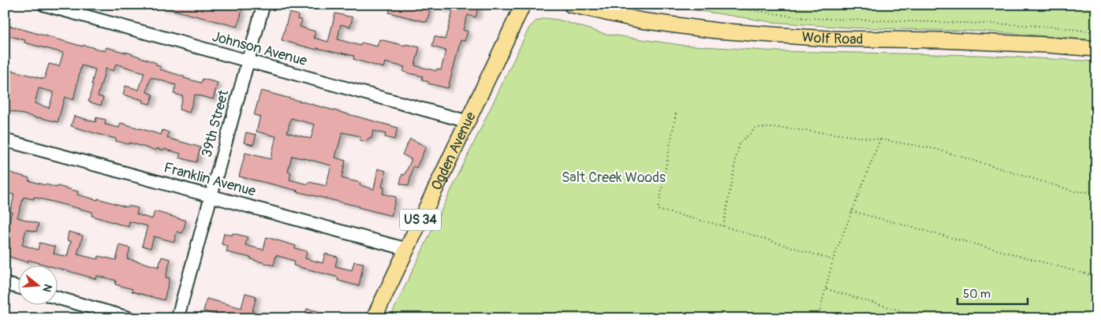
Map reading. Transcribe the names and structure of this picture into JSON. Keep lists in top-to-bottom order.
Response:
{
  "streets": {
    "main road": ["Wolf Road", "Ogden Avenue", "US 34"],
    "street": ["Johnson Avenue", "39th Street", "Franklin Avenue"]
  },
  "crossings": [
    ["Johnson Avenue", "39th Street"],
    ["Johnson Avenue", "Ogden Avenue"],
    ["39th Street", "Franklin Avenue"],
    ["Ogden Avenue", "Franklin Avenue"]
  ],
  "parks": ["Salt Creek Woods"],
  "scale_bar": "50 m",
  "north": "right"
}
